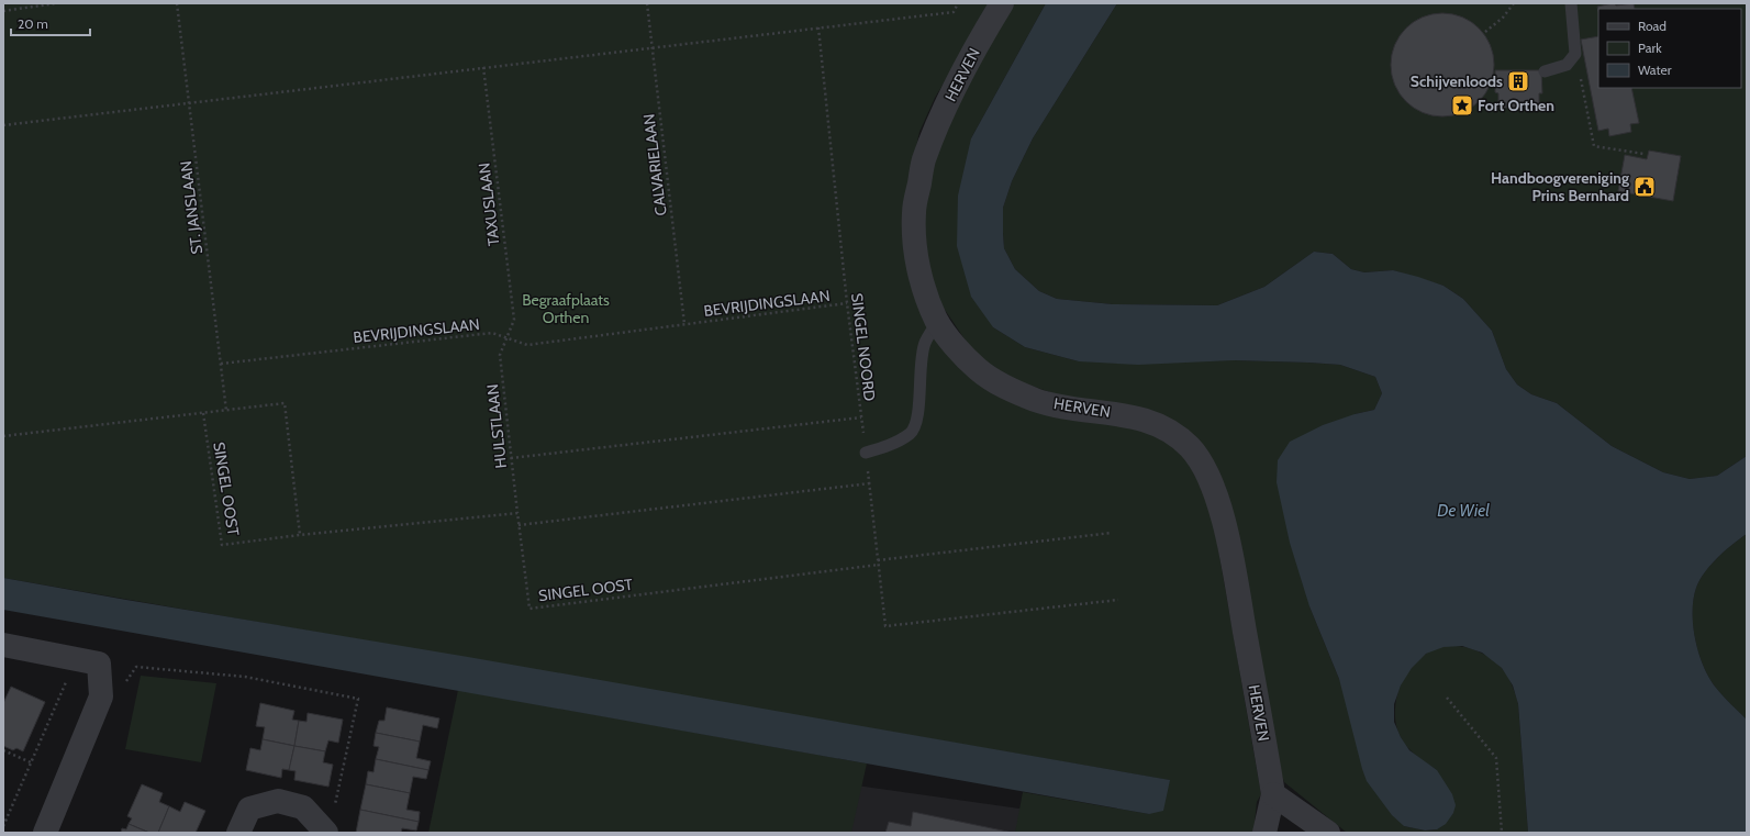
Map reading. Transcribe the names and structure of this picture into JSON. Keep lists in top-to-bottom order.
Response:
{
  "streets": {
    "street": ["HERVEN"],
    "path": [
      "CALVARIELAAN",
      "TAXUSLAAN",
      "ST. JANSLAAN",
      "BEVRIJDINGSLAAN",
      "SINGEL NOORD",
      "HULSTLAAN",
      "SINGEL OOST"
    ]
  },
  "crossings": [
    ["CALVARIELAAN", "BEVRIJDINGSLAAN"],
    ["TAXUSLAAN", "BEVRIJDINGSLAAN"],
    ["TAXUSLAAN", "HULSTLAAN"],
    ["ST. JANSLAAN", "BEVRIJDINGSLAAN"],
    ["BEVRIJDINGSLAAN", "SINGEL NOORD"],
    ["BEVRIJDINGSLAAN", "HULSTLAAN"],
    ["SINGEL NOORD", "SINGEL OOST"],
    ["HULSTLAAN", "SINGEL OOST"]
  ],
  "water": ["De Wiel"],
  "parks": ["Begraafplaats Orthen"],
  "places": {
    "building": ["Schijvenloods"],
    "place": ["Fort Orthen"],
    "public building": ["Handboogvereniging Prins Bernhard"]
  },
  "legend": ["Road", "Park", "Water"],
  "scale_bar": "20 m"
}
